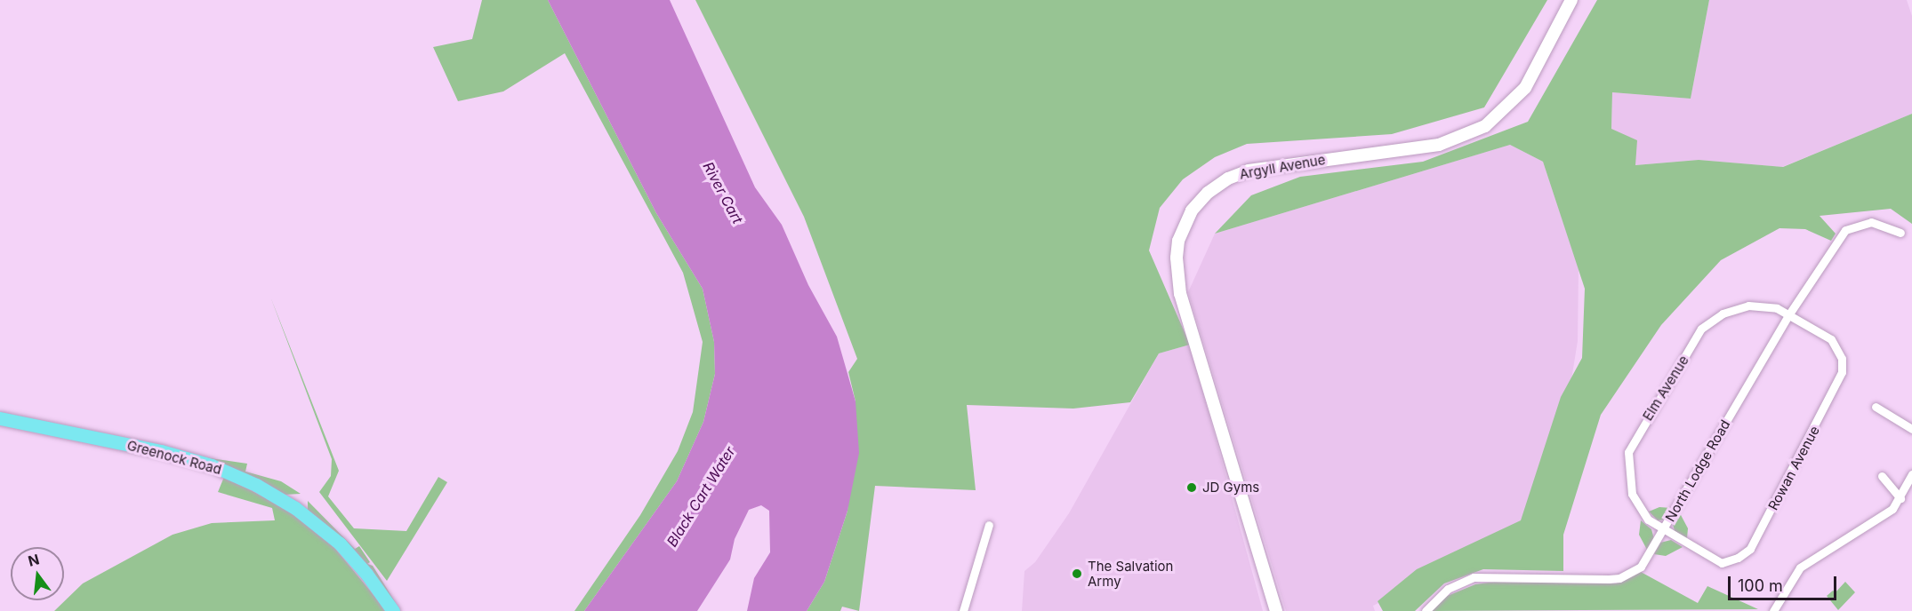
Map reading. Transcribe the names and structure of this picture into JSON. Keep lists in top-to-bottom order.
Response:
{
  "streets": {
    "main road": ["Greenock Road"],
    "street": [
      "Argyll Avenue",
      "Elm Avenue",
      "Rowan Avenue",
      "North Lodge Road"
    ]
  },
  "crossings": [
    ["Elm Avenue", "Rowan Avenue"],
    ["Elm Avenue", "North Lodge Road"],
    ["Rowan Avenue", "North Lodge Road"]
  ],
  "water": ["River Cart", "Black Cart Water"],
  "places": ["JD Gyms", "The Salvation Army"],
  "scale_bar": "100 m",
  "north": "top"
}
